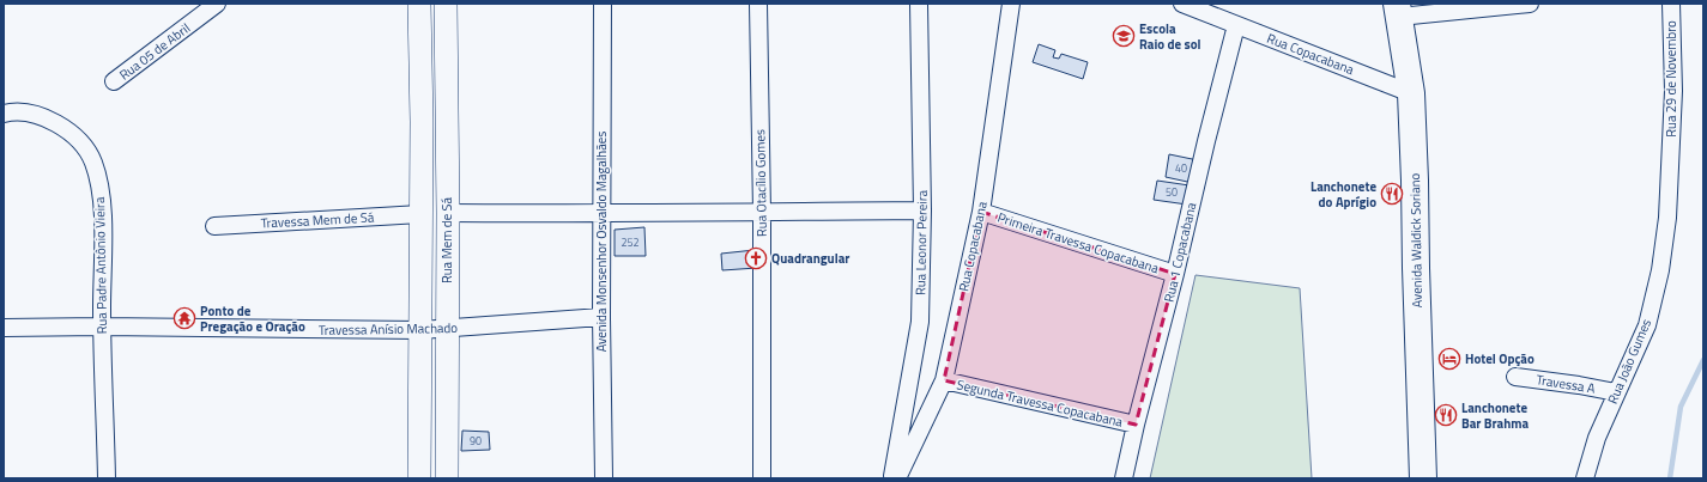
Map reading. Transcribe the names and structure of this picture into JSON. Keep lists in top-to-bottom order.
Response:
{
  "streets": {
    "main road": ["Avenida Waldick Soriano"],
    "street": [
      "Rua 05 de Abril",
      "Rua Copacabana",
      "Rua 29 de Novembro",
      "Rua Otacílio Gomes",
      "Travessa Mem de Sá",
      "Rua Mem de Sá",
      "Avenida Monsenhor Osvaldo Magalhães",
      "Rua Leonor Pereira",
      "Primeira Travessa Copacabana",
      "Rua 1 Copacabana",
      "Rua Padre Antônio Vieira",
      "Travessa Anísio Machado",
      "Rua João Gumes",
      "Travessa A",
      "Segunda Travessa Copacabana"
    ]
  },
  "crossings": [
    ["Rua Copacabana", "Avenida Waldick Soriano"],
    ["Rua Copacabana", "Primeira Travessa Copacabana"],
    ["Rua Copacabana", "Rua 1 Copacabana"],
    ["Rua Copacabana", "Segunda Travessa Copacabana"],
    ["Rua 29 de Novembro", "Rua João Gumes"],
    ["Travessa Mem de Sá", "Rua Mem de Sá"],
    ["Rua Mem de Sá", "Travessa Anísio Machado"],
    ["Avenida Monsenhor Osvaldo Magalhães", "Travessa Anísio Machado"],
    ["Primeira Travessa Copacabana", "Rua 1 Copacabana"],
    ["Rua 1 Copacabana", "Segunda Travessa Copacabana"],
    ["Rua Padre Antônio Vieira", "Travessa Anísio Machado"],
    ["Rua João Gumes", "Travessa A"]
  ],
  "places": {
    "school or university": ["Escola Raio de sol"],
    "restaurant": ["Lanchonete do Aprígio", "Lanchonete Bar Brahma"],
    "church": ["Quadrangular"],
    "temple": ["Ponto de Pregação e Oração"],
    "hotel": ["Hotel Opção"]
  },
  "house_numbers": [
    "40",
    "50",
    "252",
    "90"
  ]
}
